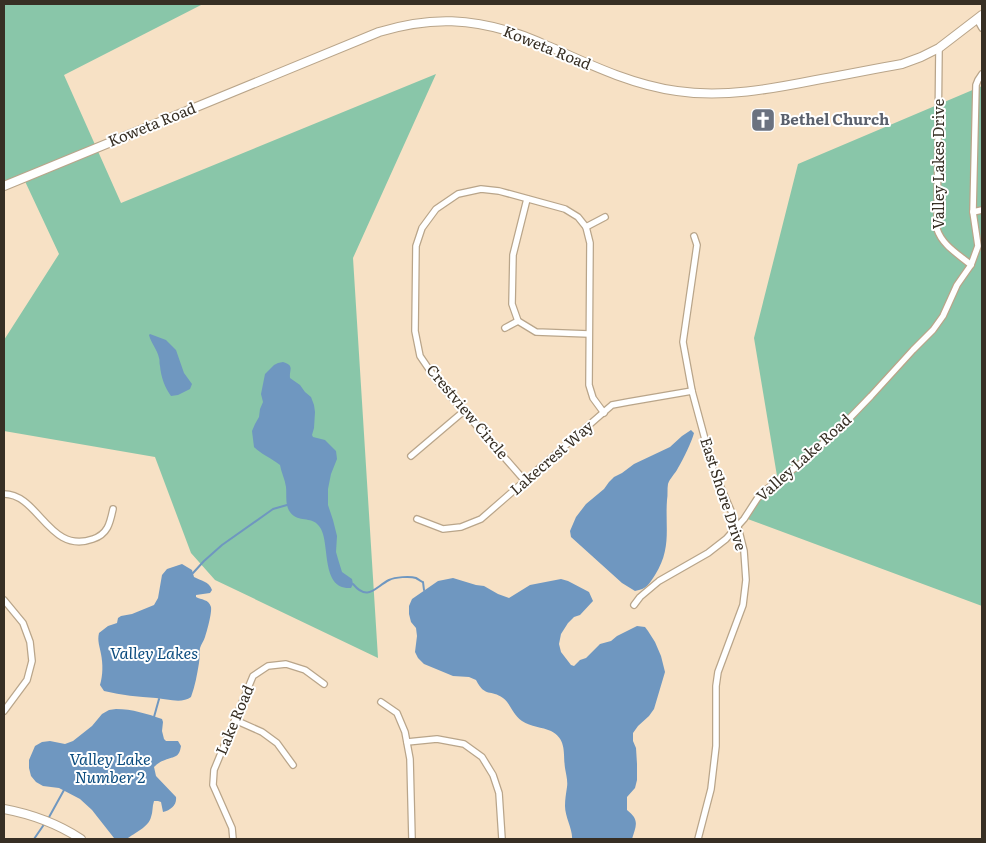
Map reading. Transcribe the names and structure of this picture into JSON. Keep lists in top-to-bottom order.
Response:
{
  "streets": {
    "street": [
      "Koweta Road",
      "Valley Lakes Drive",
      "Crestview Circle",
      "Lakecrest Way",
      "Valley Lake Road",
      "East Shore Drive",
      "Lake Road"
    ]
  },
  "crossings": [
    ["Koweta Road", "Valley Lakes Drive"],
    ["Valley Lakes Drive", "Valley Lake Road"],
    ["Crestview Circle", "Lakecrest Way"],
    ["Lakecrest Way", "East Shore Drive"],
    ["Valley Lake Road", "East Shore Drive"]
  ],
  "water": ["Valley Lakes", "Valley Lake Number 2"],
  "places": {
    "church": ["Bethel Church"]
  }
}
